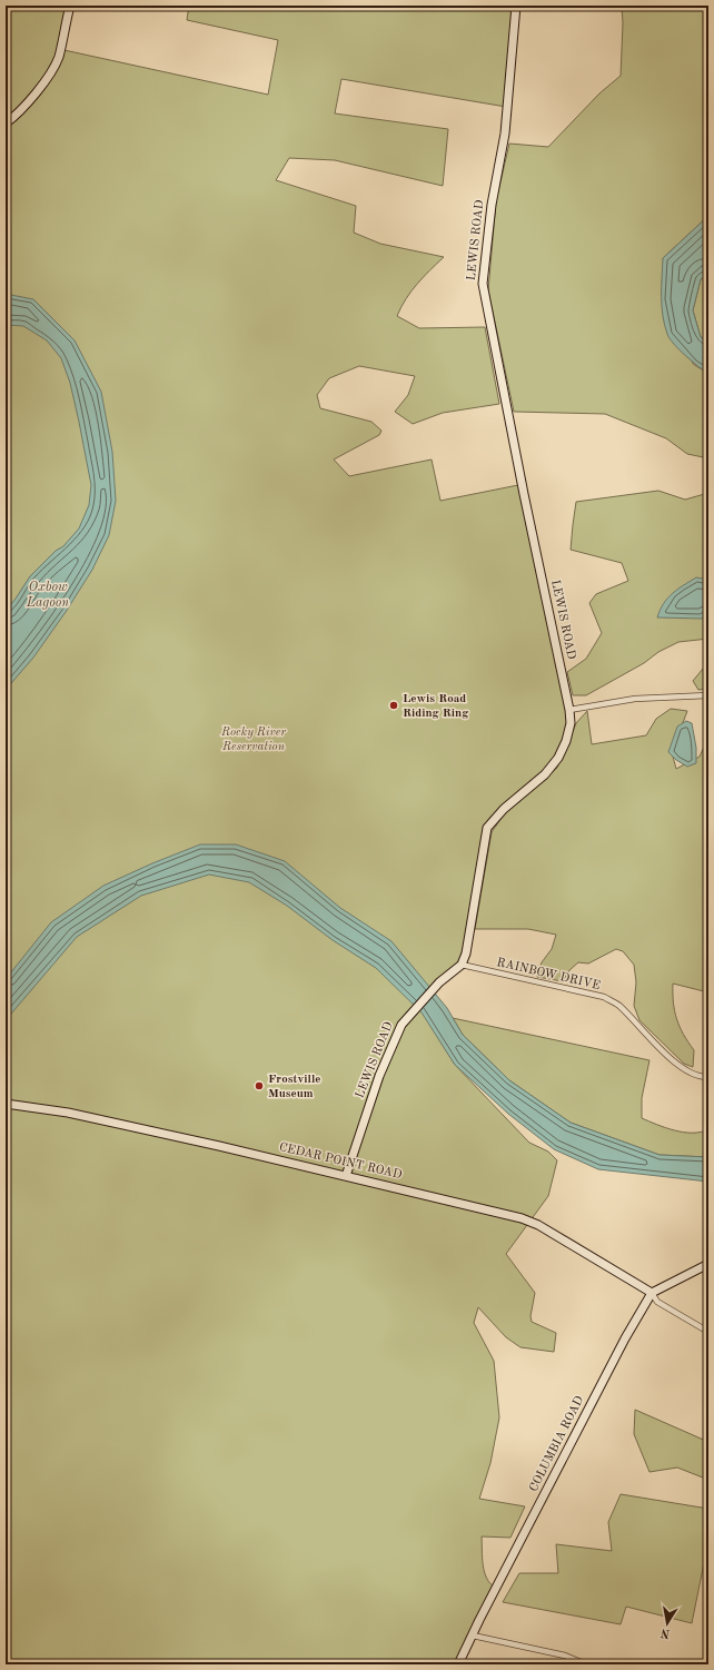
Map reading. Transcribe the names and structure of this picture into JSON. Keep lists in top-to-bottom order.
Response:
{
  "streets": {
    "street": [
      "LEWIS ROAD",
      "RAINBOW DRIVE",
      "CEDAR POINT ROAD",
      "COLUMBIA ROAD"
    ]
  },
  "crossings": [
    ["LEWIS ROAD", "RAINBOW DRIVE"],
    ["LEWIS ROAD", "CEDAR POINT ROAD"],
    ["CEDAR POINT ROAD", "COLUMBIA ROAD"]
  ],
  "water": ["Oxbow Lagoon"],
  "parks": ["Rocky River Reservation"],
  "places": ["Lewis Road Riding Ring", "Frostville Museum"],
  "north": "bottom"
}
